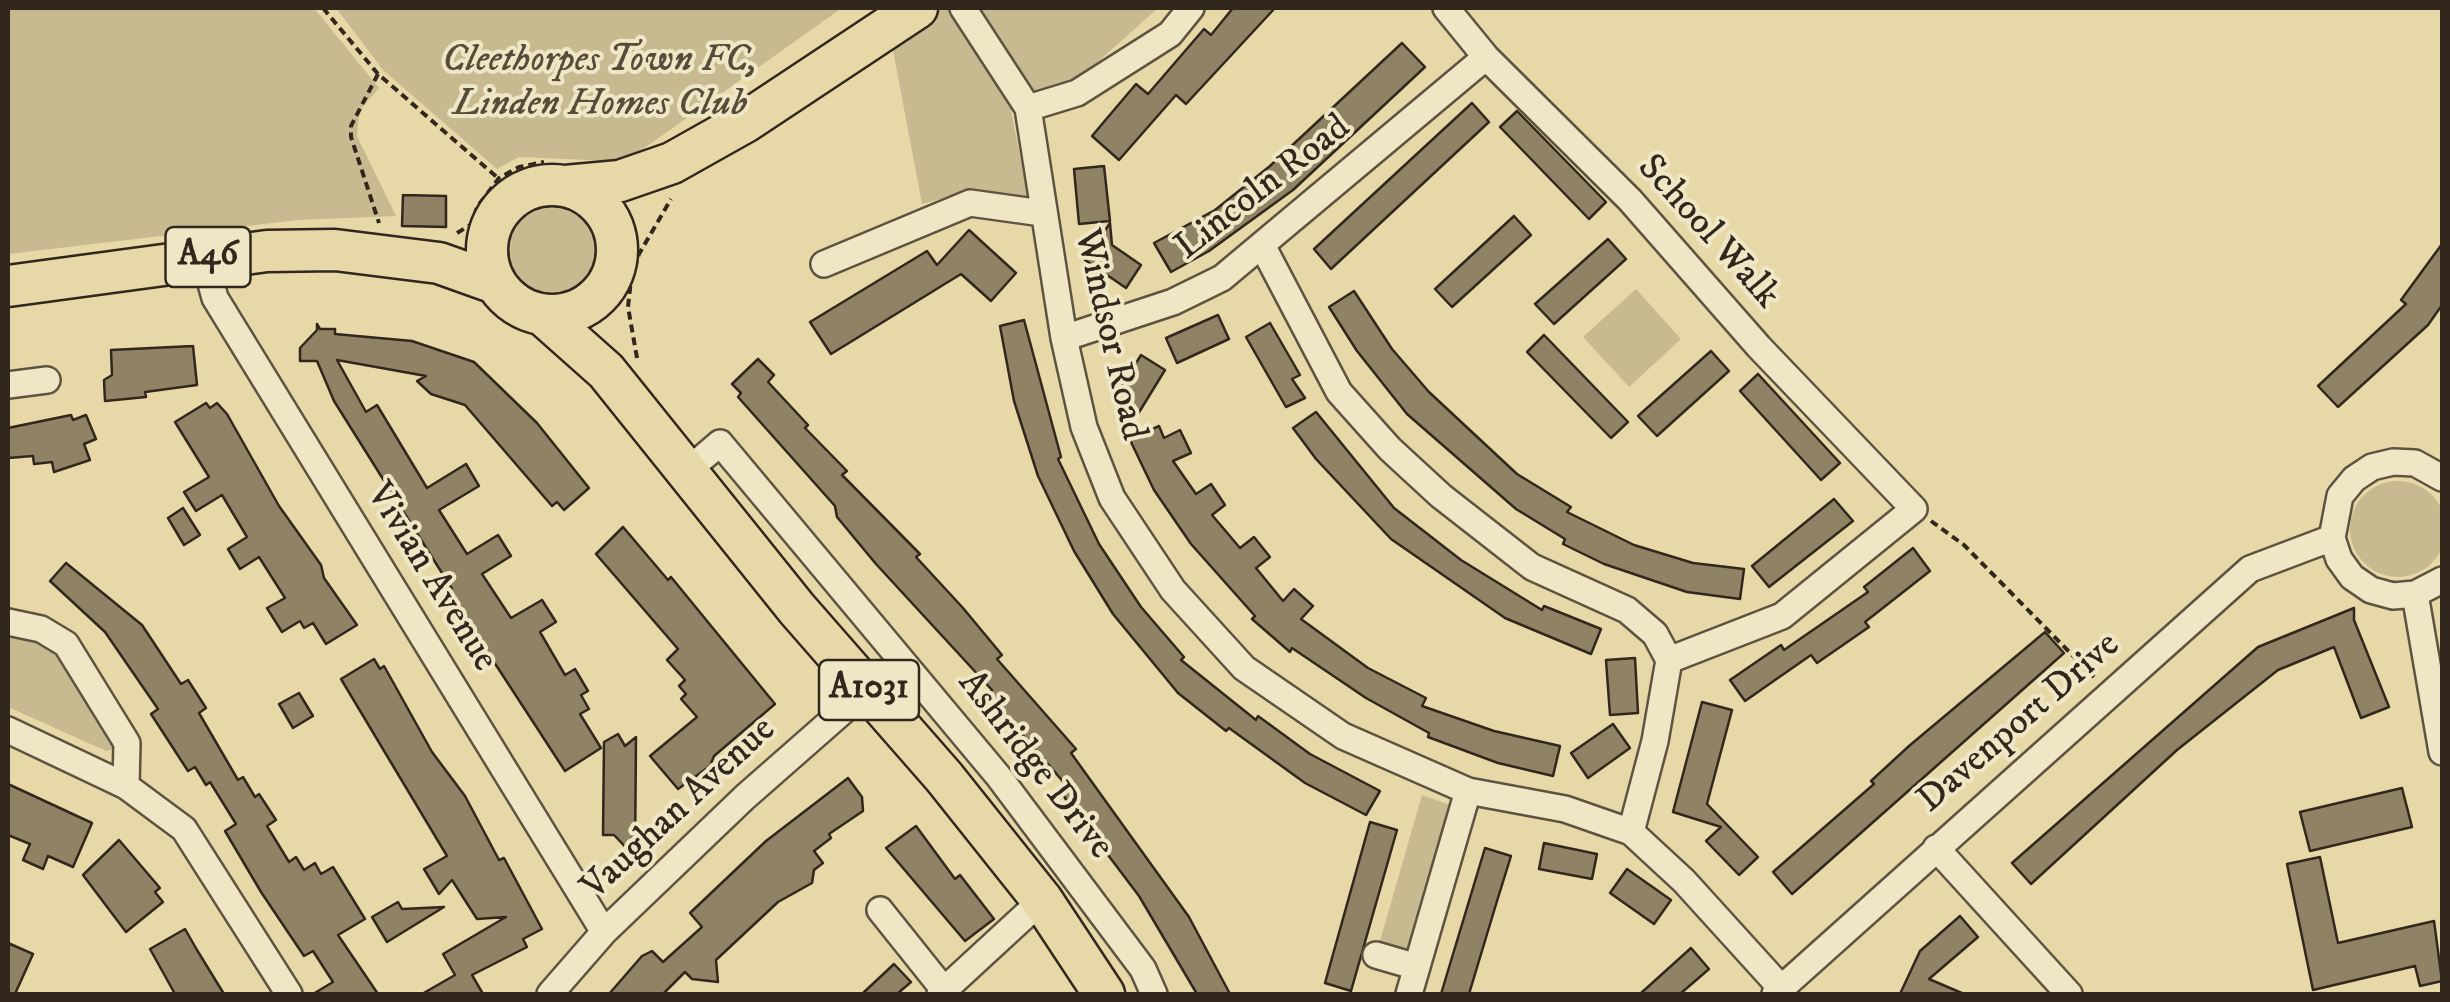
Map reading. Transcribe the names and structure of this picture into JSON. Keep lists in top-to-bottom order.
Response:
{
  "streets": {
    "main road": ["A46", "A1031"],
    "street": [
      "Lincoln Road",
      "School Walk",
      "Windsor Road",
      "Vivian Avenue",
      "Davenport Drive",
      "Ashridge Drive",
      "Vaughan Avenue"
    ]
  },
  "crossings": [
    ["Lincoln Road", "School Walk"],
    ["Lincoln Road", "Windsor Road"],
    ["A46", "Vivian Avenue"],
    ["A46", "A1031"],
    ["Windsor Road", "Davenport Drive"],
    ["Vivian Avenue", "Vaughan Avenue"],
    ["A1031", "Ashridge Drive"],
    ["A1031", "Vaughan Avenue"]
  ],
  "parks": ["Cleethorpes Town FC, Linden Homes Club"]
}
